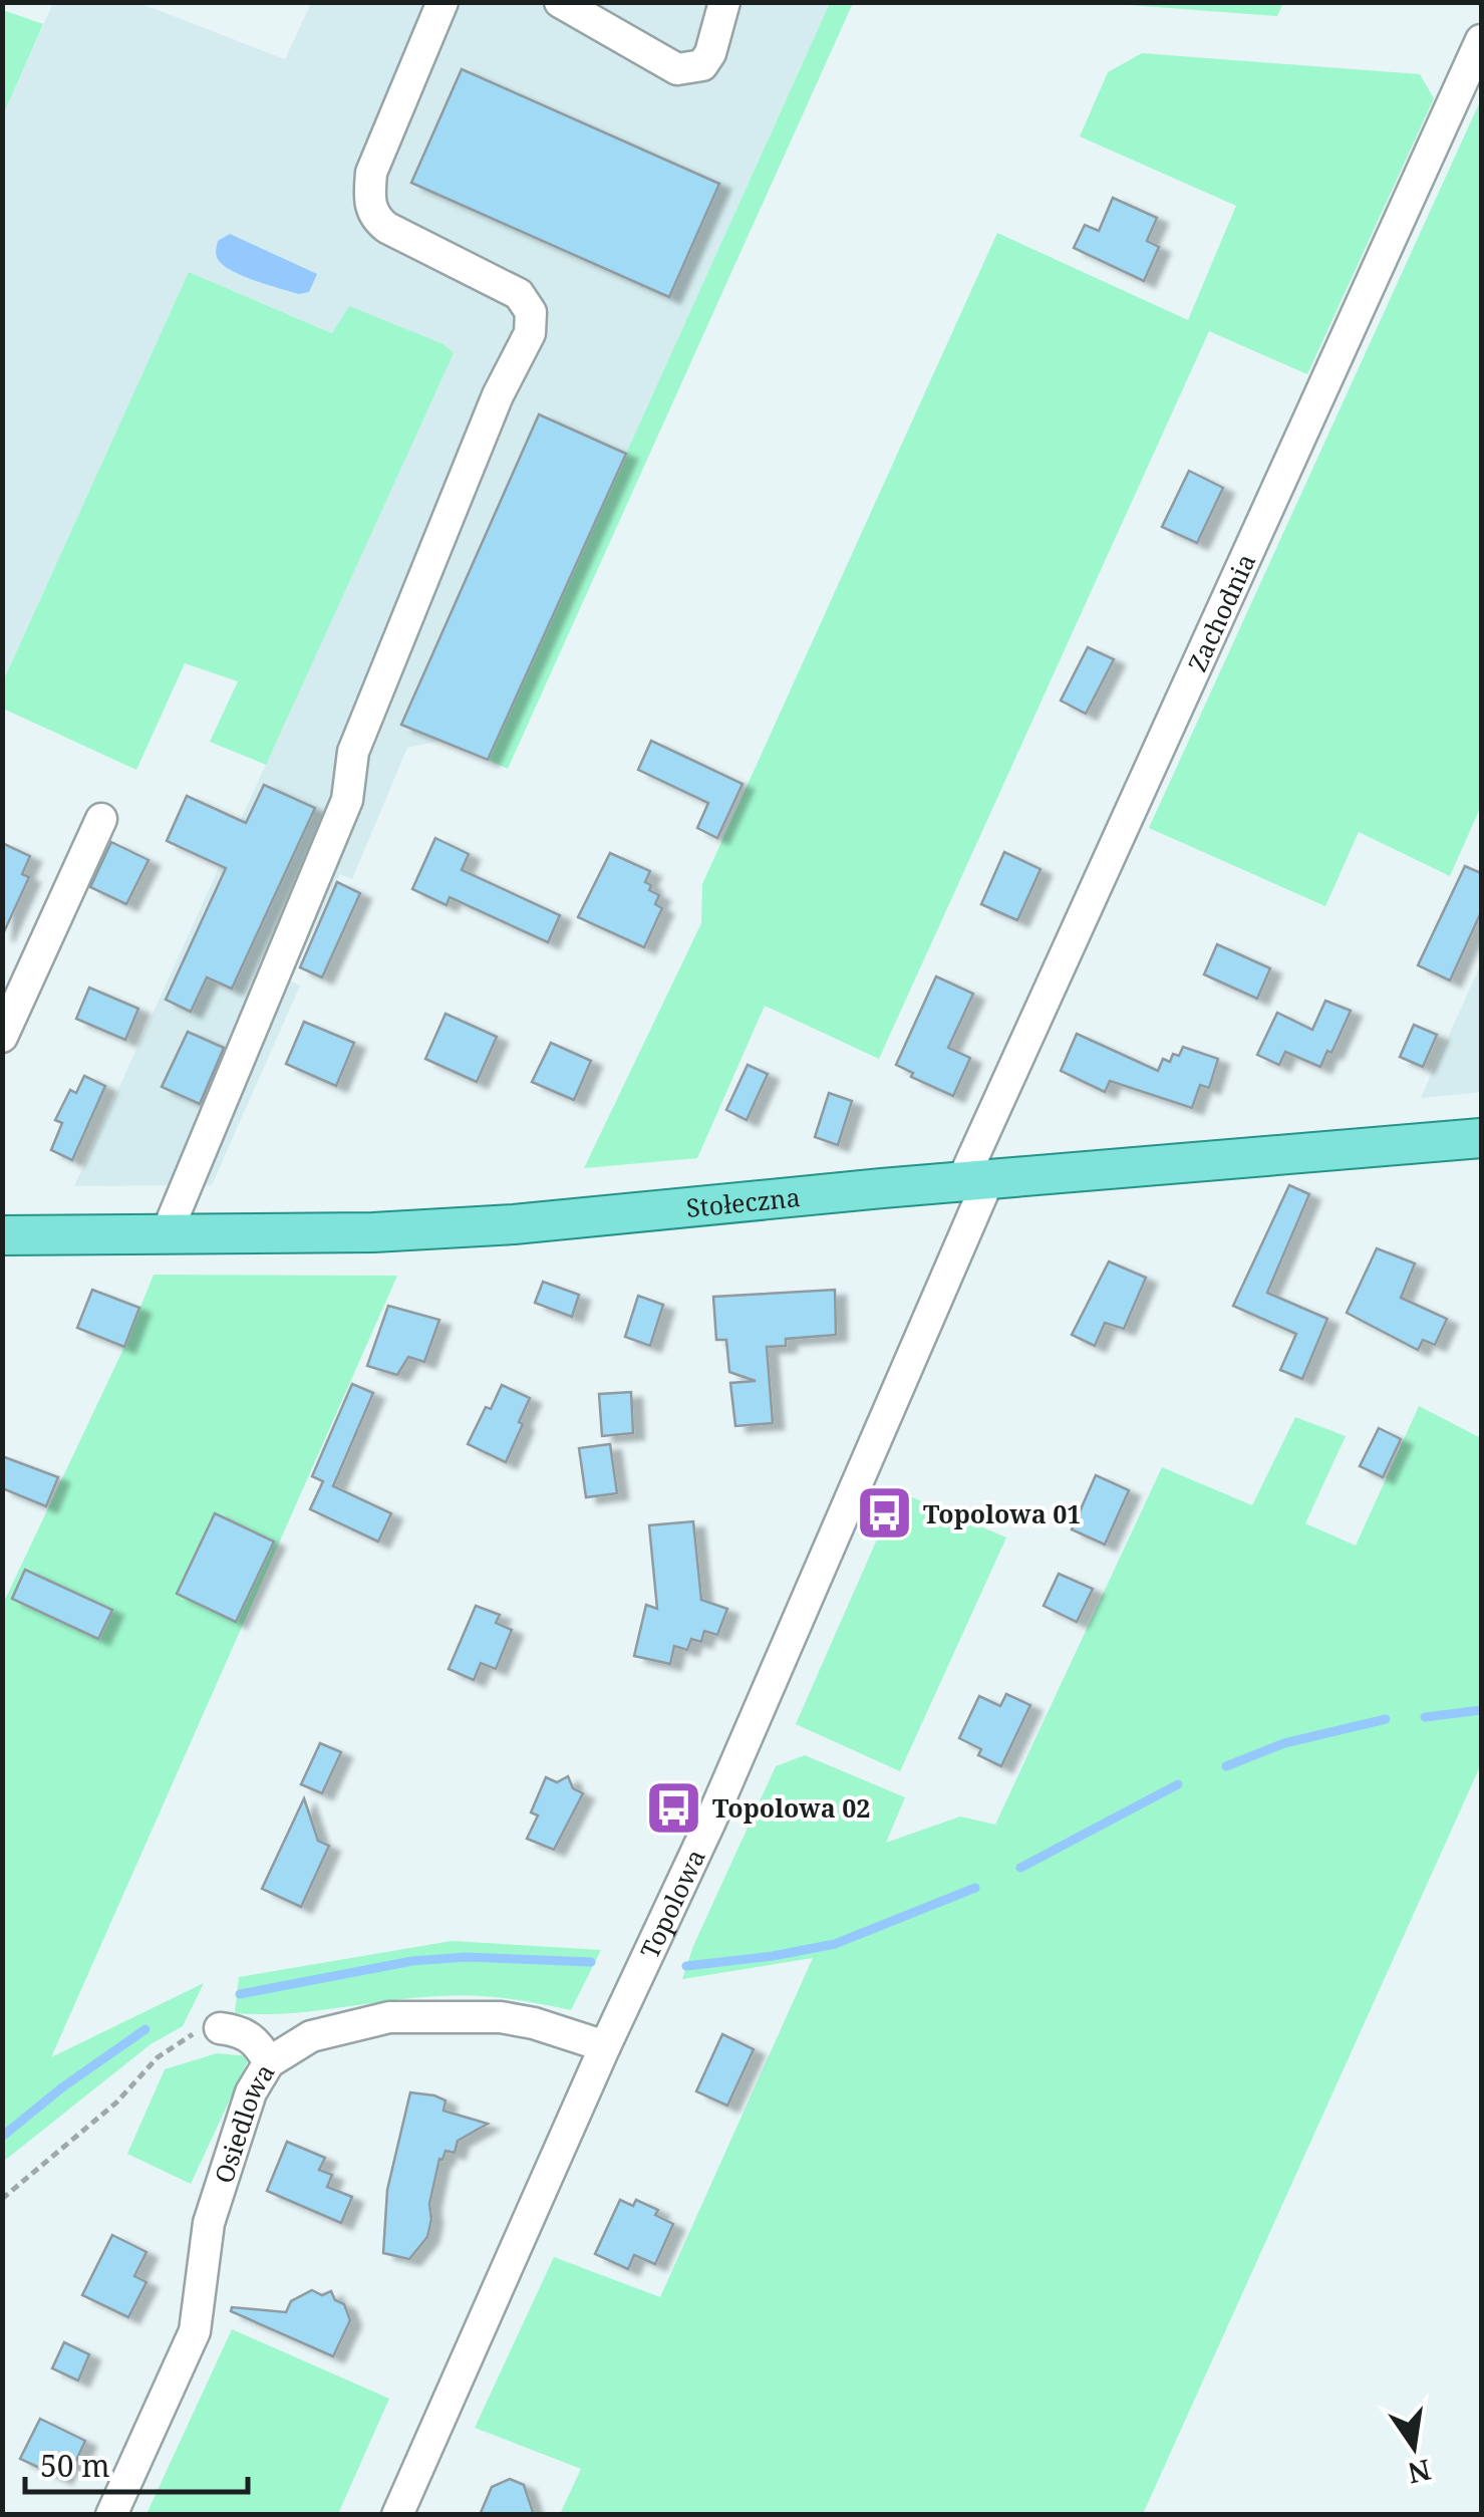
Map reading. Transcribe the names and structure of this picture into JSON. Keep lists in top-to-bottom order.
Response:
{
  "streets": {
    "main road": ["Stołeczna"],
    "street": ["Zachodnia", "Topolowa", "Osiedlowa"]
  },
  "crossings": [
    ["Zachodnia", "Stołeczna"],
    ["Zachodnia", "Topolowa"],
    ["Stołeczna", "Topolowa"],
    ["Topolowa", "Osiedlowa"]
  ],
  "places": {
    "bus stop": ["Topolowa 01", "Topolowa 02"]
  },
  "scale_bar": "50 m",
  "north": "bottom"
}
